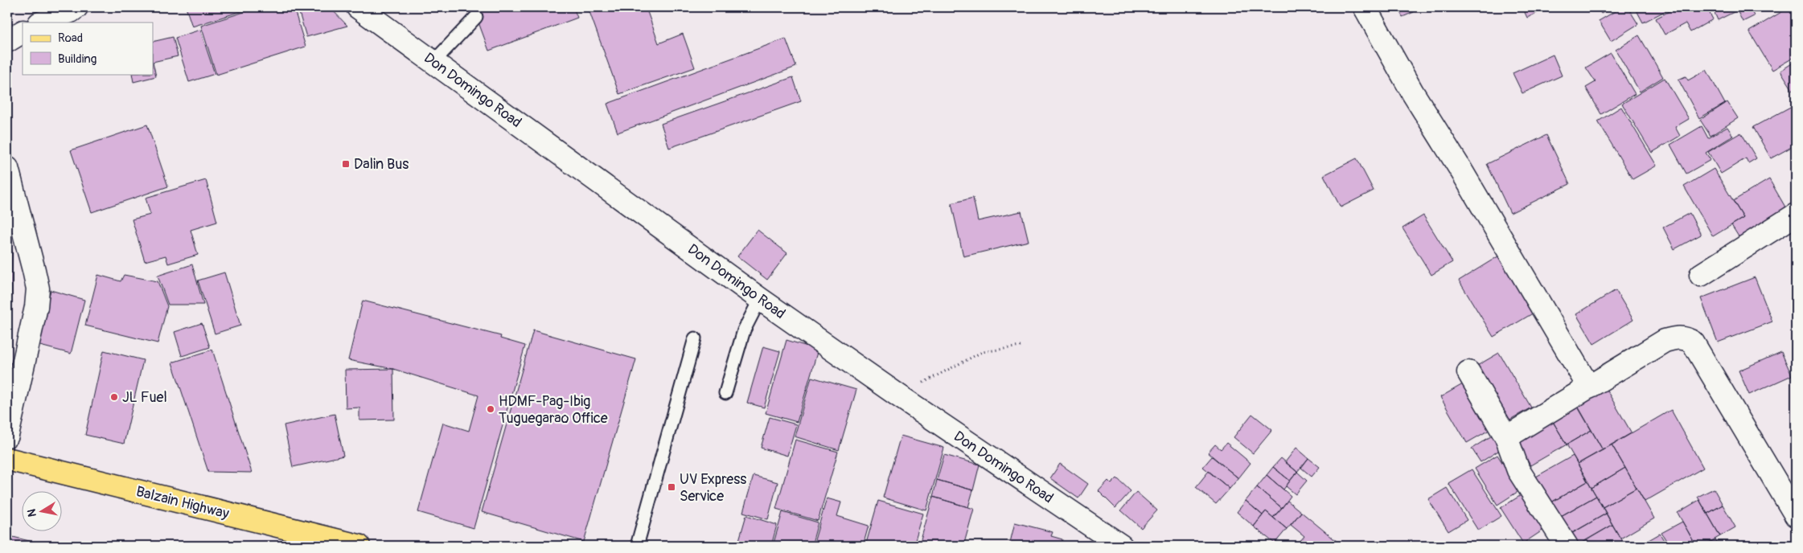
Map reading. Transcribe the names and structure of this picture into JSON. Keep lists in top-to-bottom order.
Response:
{
  "streets": {
    "main road": ["Balzain Highway"],
    "street": ["Don Domingo Road"]
  },
  "places": {
    "transit": ["Dalin Bus", "UV Express Service"],
    "other": ["JL Fuel", "HDMF-Pag-Ibig Tuguegarao Office"]
  },
  "legend": ["Road", "Building"],
  "north": "left"
}
